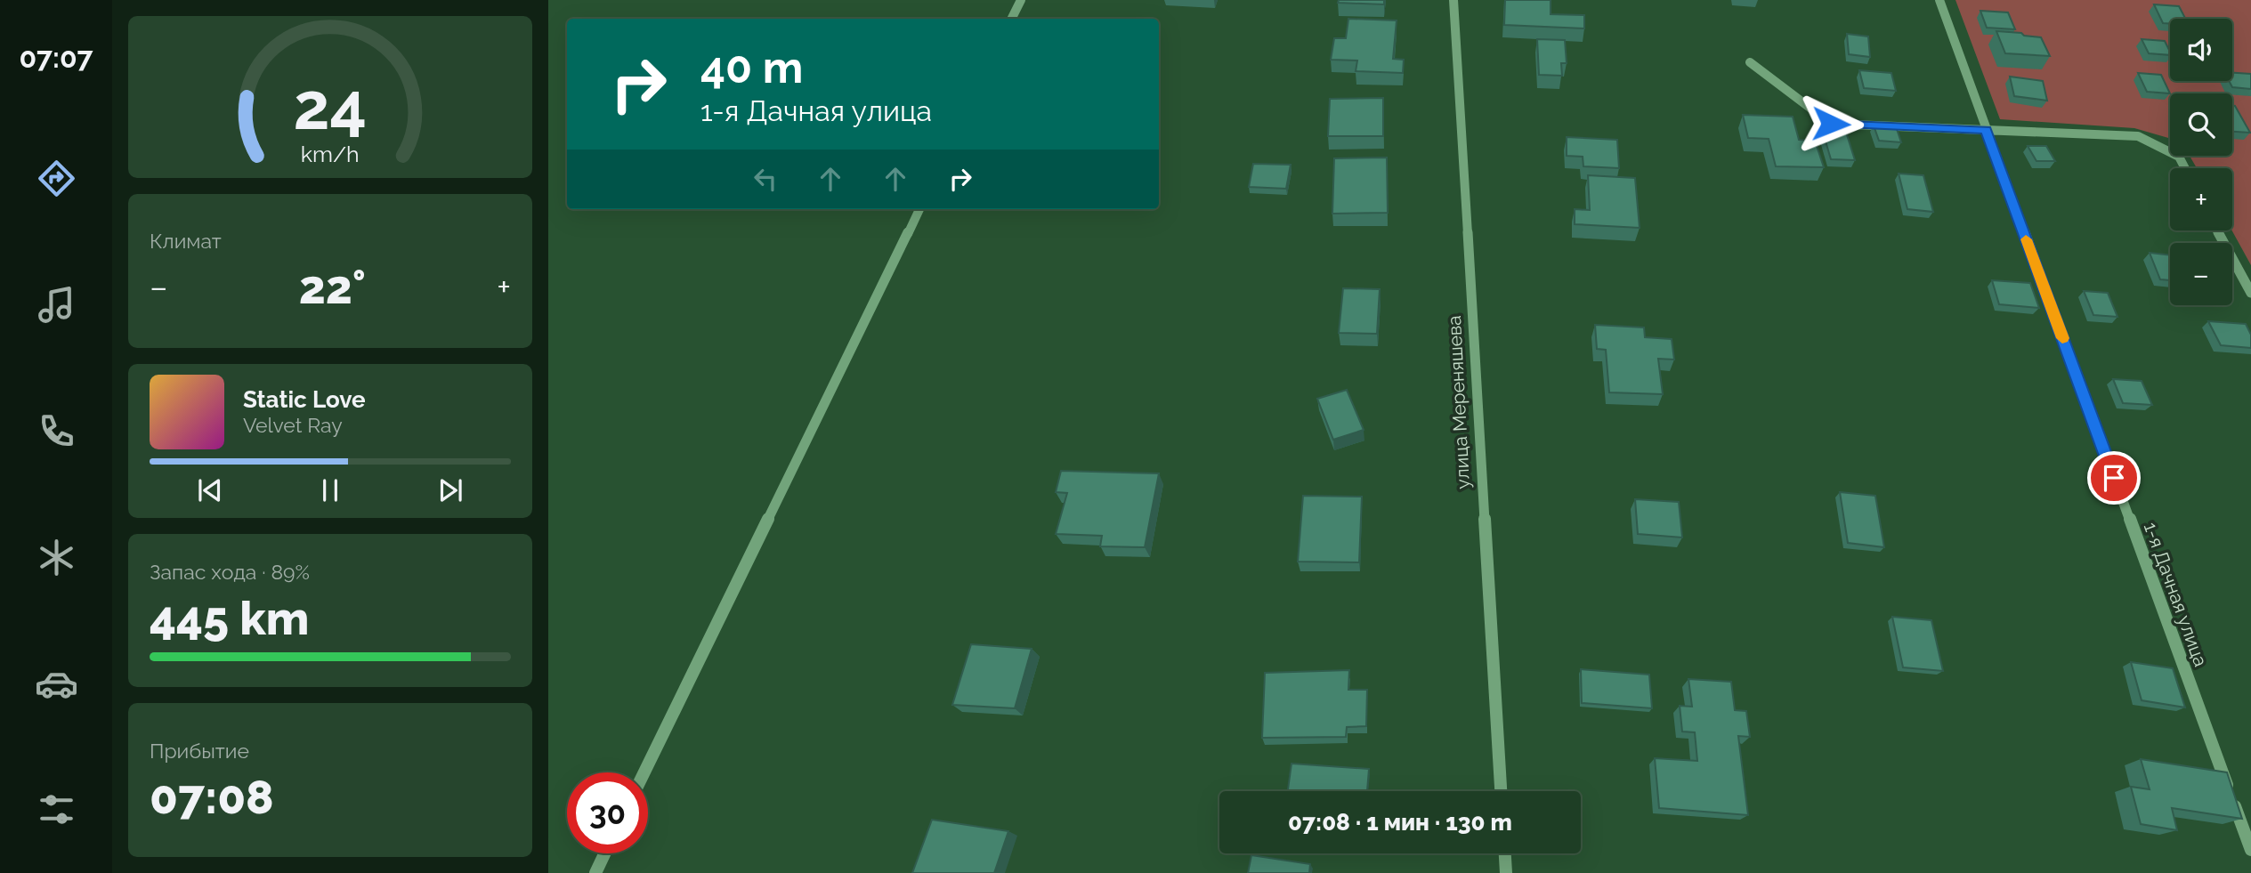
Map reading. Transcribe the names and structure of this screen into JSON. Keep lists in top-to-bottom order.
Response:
{
  "streets": {
    "street": ["улица Мереняшева", "1-я Дачная улица"]
  },
  "page": {
    "tabs": "07:07",
    "map_buttons": ["+", "−"],
    "turn": ["40 m", "1-я Дачная улица"],
    "tile": [
      "Климат",
      ["Запас хода · 89%", "445 km"],
      ["Прибытие", "07:08"]
    ],
    "heat": ["−", "22°", "+"],
    "song": ["Static Love", "Velvet Ray"],
    "limit": "30",
    "trip": "07:08 · 1 мин · 130 m",
    "gauge": ["24", "km/h"]
  }
}
